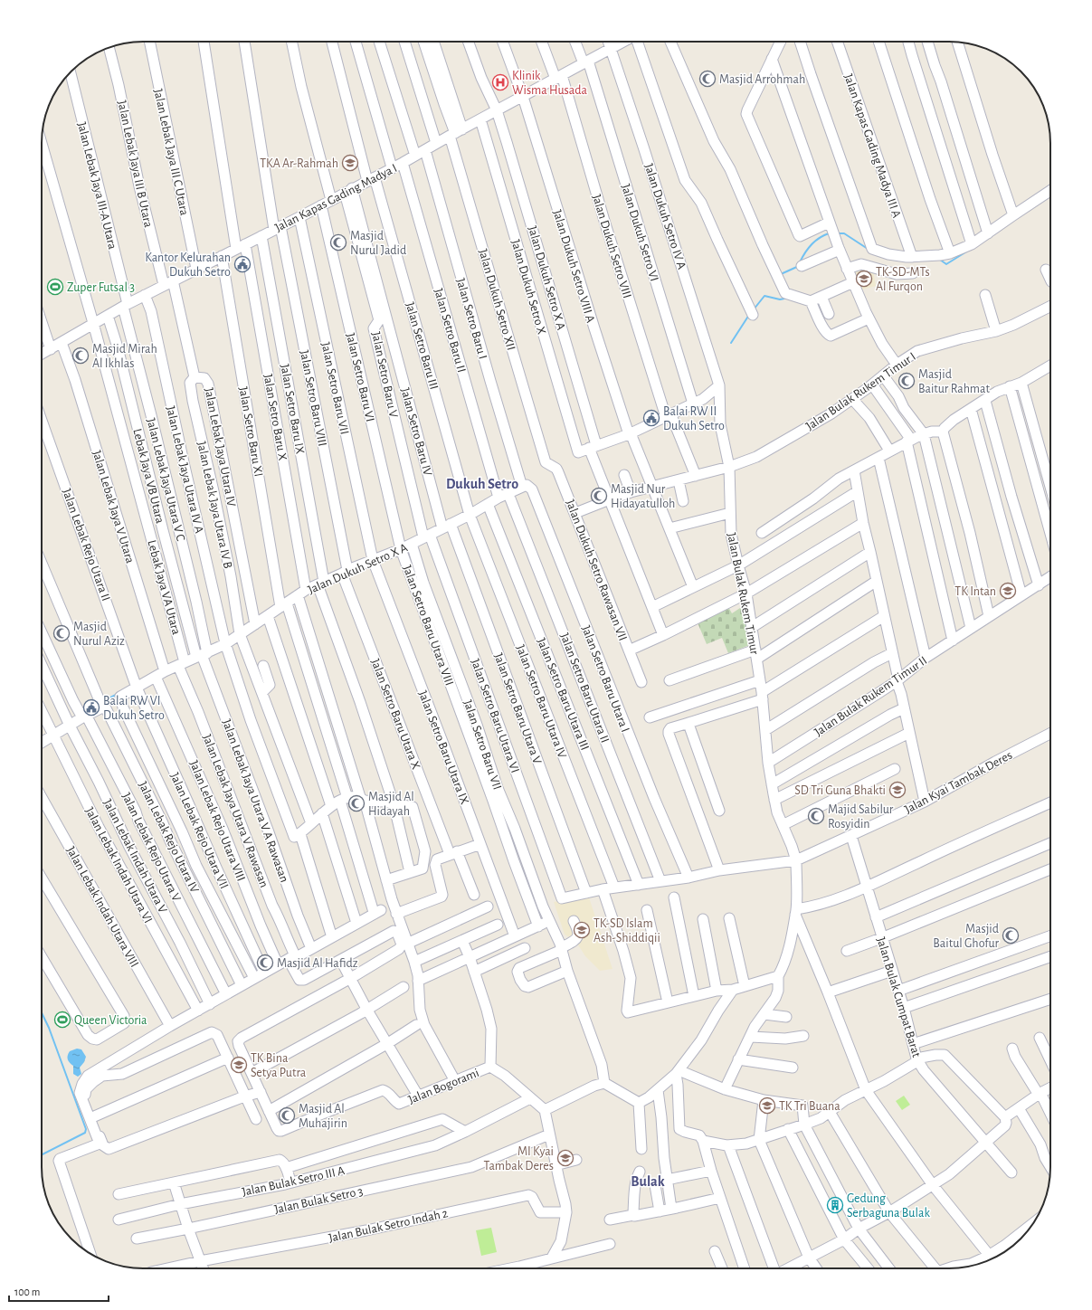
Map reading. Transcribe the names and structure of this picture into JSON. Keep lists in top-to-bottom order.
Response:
{
  "streets": {
    "street": [
      "Jalan Kapas Gading Madya III A",
      "Jalan Lebak Jaya III C Utara",
      "Jalan Lebak Jaya III B Utara",
      "Jalan Lebak Jaya III-A Utara",
      "Jalan Kapas Gading Madya I",
      "Jalan Dukuh Setro IV A",
      "Jalan Dukuh Setro VI",
      "Jalan Dukuh Setro VIII",
      "Jalan Dukuh Setro VIII A",
      "Jalan Dukuh Setro X A",
      "Jalan Dukuh Setro X",
      "Jalan Dukuh Setro XII",
      "Jalan Setro Baru I",
      "Jalan Setro Baru II",
      "Jalan Setro Baru III",
      "Jalan Setro Baru V",
      "Jalan Setro Baru VI",
      "Jalan Setro Baru VII",
      "Jalan Bulak Rukem Timur I",
      "Jalan Setro Baru VIII",
      "Jalan Setro Baru IX",
      "Jalan Setro Baru X",
      "Jalan Setro Baru XI",
      "Jalan Setro Baru IV",
      "Jalan Lebak Jaya Utara IV",
      "Jalan Lebak Jaya Utara IV A",
      "Lebak Jaya VB Utara",
      "Jalan Lebak Jaya Utara V C",
      "Jalan Lebak Jaya Utara IV B",
      "Jalan Lebak Jaya V Utara",
      "Jalan Lebak Rejo Utara II",
      "Jalan Dukuh Setro Rawasan VII",
      "Lebak Jaya VA Utara",
      "Jalan Bulak Rukem Timur",
      "Jalan Setro Baru Utara VIII",
      "Jalan Setro Baru Utara I",
      "Jalan Setro Baru Utara II",
      "Jalan Setro Baru Utara III",
      "Jalan Bulak Rukem Timur II",
      "Jalan Setro Baru Utara IV",
      "Jalan Setro Baru Utara V",
      "Jalan Setro Baru Utara X",
      "Jalan Setro Baru Utara VI",
      "Jalan Setro Baru Utara IX",
      "Jalan Kyai Tambak Deres",
      "Jalan Lebak Jaya Utara V A Rawasan",
      "Jalan Lebak Jaya Utara V Rawasan",
      "Jalan Lebak Rejo Utara VIII",
      "Jalan Lebak Rejo Utara VII",
      "Jalan Lebak Rejo Utara IV",
      "Jalan Lebak Rejo Utara V",
      "Jalan Lebak Indah Utara V",
      "Jalan Lebak Indah Utara VI",
      "Jalan Lebak Indah Utara VIII",
      "Jalan Bulak Cumpat Barat",
      "Jalan Bogorami",
      "Jalan Bulak Setro III A",
      "Jalan Bulak Setro 3",
      "Jalan Bulak Setro Indah 2"
    ]
  },
  "crossings": [
    ["Jalan Lebak Jaya III C Utara", "Jalan Kapas Gading Madya I"],
    ["Jalan Lebak Jaya III B Utara", "Jalan Kapas Gading Madya I"],
    ["Jalan Lebak Jaya III B Utara", "Jalan Lebak Jaya Utara IV"],
    ["Jalan Lebak Jaya III-A Utara", "Jalan Kapas Gading Madya I"],
    ["Jalan Lebak Jaya III-A Utara", "Jalan Lebak Jaya Utara V C"],
    ["Jalan Kapas Gading Madya I", "Jalan Dukuh Setro IV A"],
    ["Jalan Kapas Gading Madya I", "Jalan Dukuh Setro VI"],
    ["Jalan Kapas Gading Madya I", "Jalan Dukuh Setro VIII"],
    ["Jalan Kapas Gading Madya I", "Jalan Dukuh Setro VIII A"],
    ["Jalan Kapas Gading Madya I", "Jalan Dukuh Setro X A"],
    ["Jalan Kapas Gading Madya I", "Jalan Dukuh Setro X"],
    ["Jalan Kapas Gading Madya I", "Jalan Dukuh Setro XII"],
    ["Jalan Kapas Gading Madya I", "Jalan Setro Baru I"],
    ["Jalan Kapas Gading Madya I", "Jalan Setro Baru II"],
    ["Jalan Kapas Gading Madya I", "Jalan Setro Baru III"],
    ["Jalan Kapas Gading Madya I", "Jalan Setro Baru V"],
    ["Jalan Kapas Gading Madya I", "Jalan Setro Baru VI"],
    ["Jalan Kapas Gading Madya I", "Jalan Setro Baru VII"],
    ["Jalan Kapas Gading Madya I", "Jalan Setro Baru VIII"],
    ["Jalan Kapas Gading Madya I", "Jalan Setro Baru IX"],
    ["Jalan Kapas Gading Madya I", "Jalan Setro Baru X"],
    ["Jalan Kapas Gading Madya I", "Jalan Setro Baru XI"],
    ["Jalan Kapas Gading Madya I", "Jalan Setro Baru IV"],
    ["Jalan Kapas Gading Madya I", "Jalan Lebak Jaya Utara IV"],
    ["Jalan Kapas Gading Madya I", "Jalan Lebak Jaya Utara IV A"],
    ["Jalan Kapas Gading Madya I", "Lebak Jaya VB Utara"],
    ["Jalan Kapas Gading Madya I", "Jalan Lebak Jaya Utara V C"],
    ["Jalan Kapas Gading Madya I", "Jalan Lebak Jaya V Utara"],
    ["Jalan Kapas Gading Madya I", "Lebak Jaya VA Utara"],
    ["Jalan Dukuh Setro IV A", "Jalan Bulak Rukem Timur I"],
    ["Jalan Dukuh Setro IV A", "Jalan Bulak Rukem Timur"],
    ["Jalan Dukuh Setro VIII A", "Jalan Bulak Rukem Timur I"],
    ["Jalan Dukuh Setro X A", "Jalan Dukuh Setro X"],
    ["Jalan Dukuh Setro X A", "Jalan Setro Baru I"],
    ["Jalan Dukuh Setro X A", "Jalan Setro Baru II"],
    ["Jalan Dukuh Setro X A", "Jalan Setro Baru III"],
    ["Jalan Dukuh Setro X A", "Jalan Setro Baru V"],
    ["Jalan Dukuh Setro X A", "Jalan Setro Baru VI"],
    ["Jalan Dukuh Setro X A", "Jalan Setro Baru VII"],
    ["Jalan Dukuh Setro X A", "Jalan Bulak Rukem Timur I"],
    ["Jalan Dukuh Setro X A", "Jalan Setro Baru VIII"],
    ["Jalan Dukuh Setro X A", "Jalan Setro Baru IX"],
    ["Jalan Dukuh Setro X A", "Jalan Setro Baru X"],
    ["Jalan Dukuh Setro X A", "Jalan Setro Baru XI"],
    ["Jalan Dukuh Setro X A", "Jalan Setro Baru IV"],
    ["Jalan Dukuh Setro X A", "Jalan Lebak Jaya Utara IV"],
    ["Jalan Dukuh Setro X A", "Jalan Lebak Jaya Utara IV A"],
    ["Jalan Dukuh Setro X A", "Lebak Jaya VB Utara"],
    ["Jalan Dukuh Setro X A", "Jalan Lebak Jaya Utara V C"],
    ["Jalan Dukuh Setro X A", "Jalan Lebak Jaya Utara IV B"],
    ["Jalan Dukuh Setro X A", "Jalan Lebak Jaya V Utara"],
    ["Jalan Dukuh Setro X A", "Jalan Lebak Rejo Utara II"],
    ["Jalan Dukuh Setro X A", "Lebak Jaya VA Utara"],
    ["Jalan Dukuh Setro X A", "Jalan Setro Baru Utara VIII"],
    ["Jalan Dukuh Setro X A", "Jalan Setro Baru Utara I"],
    ["Jalan Dukuh Setro X A", "Jalan Setro Baru Utara II"],
    ["Jalan Dukuh Setro X A", "Jalan Setro Baru Utara III"],
    ["Jalan Dukuh Setro X A", "Jalan Setro Baru Utara IV"],
    ["Jalan Dukuh Setro X A", "Jalan Setro Baru Utara V"],
    ["Jalan Dukuh Setro X A", "Jalan Setro Baru Utara X"],
    ["Jalan Dukuh Setro X A", "Jalan Setro Baru Utara VI"],
    ["Jalan Dukuh Setro X A", "Jalan Setro Baru Utara IX"],
    ["Jalan Dukuh Setro X A", "Jalan Lebak Jaya Utara V A Rawasan"],
    ["Jalan Dukuh Setro X A", "Jalan Lebak Jaya Utara V Rawasan"],
    ["Jalan Dukuh Setro X A", "Jalan Lebak Rejo Utara VIII"],
    ["Jalan Dukuh Setro X A", "Jalan Lebak Rejo Utara VII"],
    ["Jalan Dukuh Setro XII", "Jalan Dukuh Setro Rawasan VII"],
    ["Jalan Setro Baru I", "Jalan Setro Baru Utara I"],
    ["Jalan Setro Baru III", "Jalan Setro Baru Utara IV"],
    ["Jalan Setro Baru V", "Jalan Setro Baru IV"],
    ["Jalan Setro Baru V", "Jalan Setro Baru Utara VI"],
    ["Jalan Setro Baru VI", "Jalan Setro Baru Utara VIII"],
    ["Jalan Setro Baru VII", "Jalan Setro Baru Utara IX"],
    ["Jalan Bulak Rukem Timur I", "Jalan Dukuh Setro Rawasan VII"],
    ["Jalan Bulak Rukem Timur I", "Jalan Bulak Rukem Timur"],
    ["Jalan Setro Baru VIII", "Jalan Setro Baru Utara X"],
    ["Jalan Setro Baru IV", "Jalan Setro Baru Utara V"],
    ["Jalan Lebak Jaya Utara IV", "Jalan Lebak Jaya Utara IV B"],
    ["Lebak Jaya VB Utara", "Jalan Lebak Jaya Utara V C"],
    ["Lebak Jaya VB Utara", "Jalan Lebak Jaya Utara V A Rawasan"],
    ["Jalan Lebak Jaya Utara V C", "Jalan Lebak Jaya Utara V A Rawasan"],
    ["Jalan Lebak Jaya V Utara", "Jalan Lebak Rejo Utara VIII"],
    ["Jalan Lebak Rejo Utara II", "Jalan Lebak Rejo Utara VII"],
    ["Lebak Jaya VA Utara", "Jalan Lebak Jaya Utara V Rawasan"],
    ["Jalan Bulak Rukem Timur", "Jalan Bulak Rukem Timur II"],
    ["Jalan Setro Baru Utara I", "Jalan Kyai Tambak Deres"],
    ["Jalan Setro Baru Utara II", "Jalan Kyai Tambak Deres"],
    ["Jalan Setro Baru Utara III", "Jalan Kyai Tambak Deres"],
    ["Jalan Setro Baru Utara IV", "Jalan Kyai Tambak Deres"],
    ["Jalan Setro Baru Utara V", "Jalan Kyai Tambak Deres"],
    ["Jalan Setro Baru Utara VI", "Jalan Kyai Tambak Deres"],
    ["Jalan Kyai Tambak Deres", "Jalan Bulak Cumpat Barat"],
    ["Jalan Bogorami", "Jalan Bulak Setro III A"]
  ],
  "districts": ["Dukuh Setro", "Bulak"],
  "places": {
    "mosque": [
      "Masjid Arrohmah",
      "Masjid Nurul Jadid",
      "Masjid Mirah Al Ikhlas",
      "Masjid Baitur Rahmat",
      "Masjid Nur Hidayatulloh",
      "Masjid Nurul Aziz",
      "Masjid Al Hidayah",
      "Majid Sabilur Rosyidin",
      "Masjid Baitul Ghofur",
      "Masjid Al Hafidz",
      "Masjid Al Muhajirin"
    ],
    "hospital": ["Klinik Wisma Husada"],
    "school or university": [
      "TKA Ar-Rahmah",
      "TK-SD-MTs Al Furqon",
      "TK Intan",
      "SD Tri Guna Bhakti",
      "TK-SD Islam Ash-Shiddiqii",
      "TK Bina Setya Putra",
      "TK Tri Buana",
      "MI Kyai Tambak Deres"
    ],
    "public building": ["Kantor Kelurahan Dukuh Setro", "Balai RW II Dukuh Setro", "Balai RW VI Dukuh Setro"],
    "sports": ["Zuper Futsal 3", "Queen Victoria"],
    "building": ["Gedung Serbaguna Bulak"]
  },
  "scale_bar": "100 m"
}
